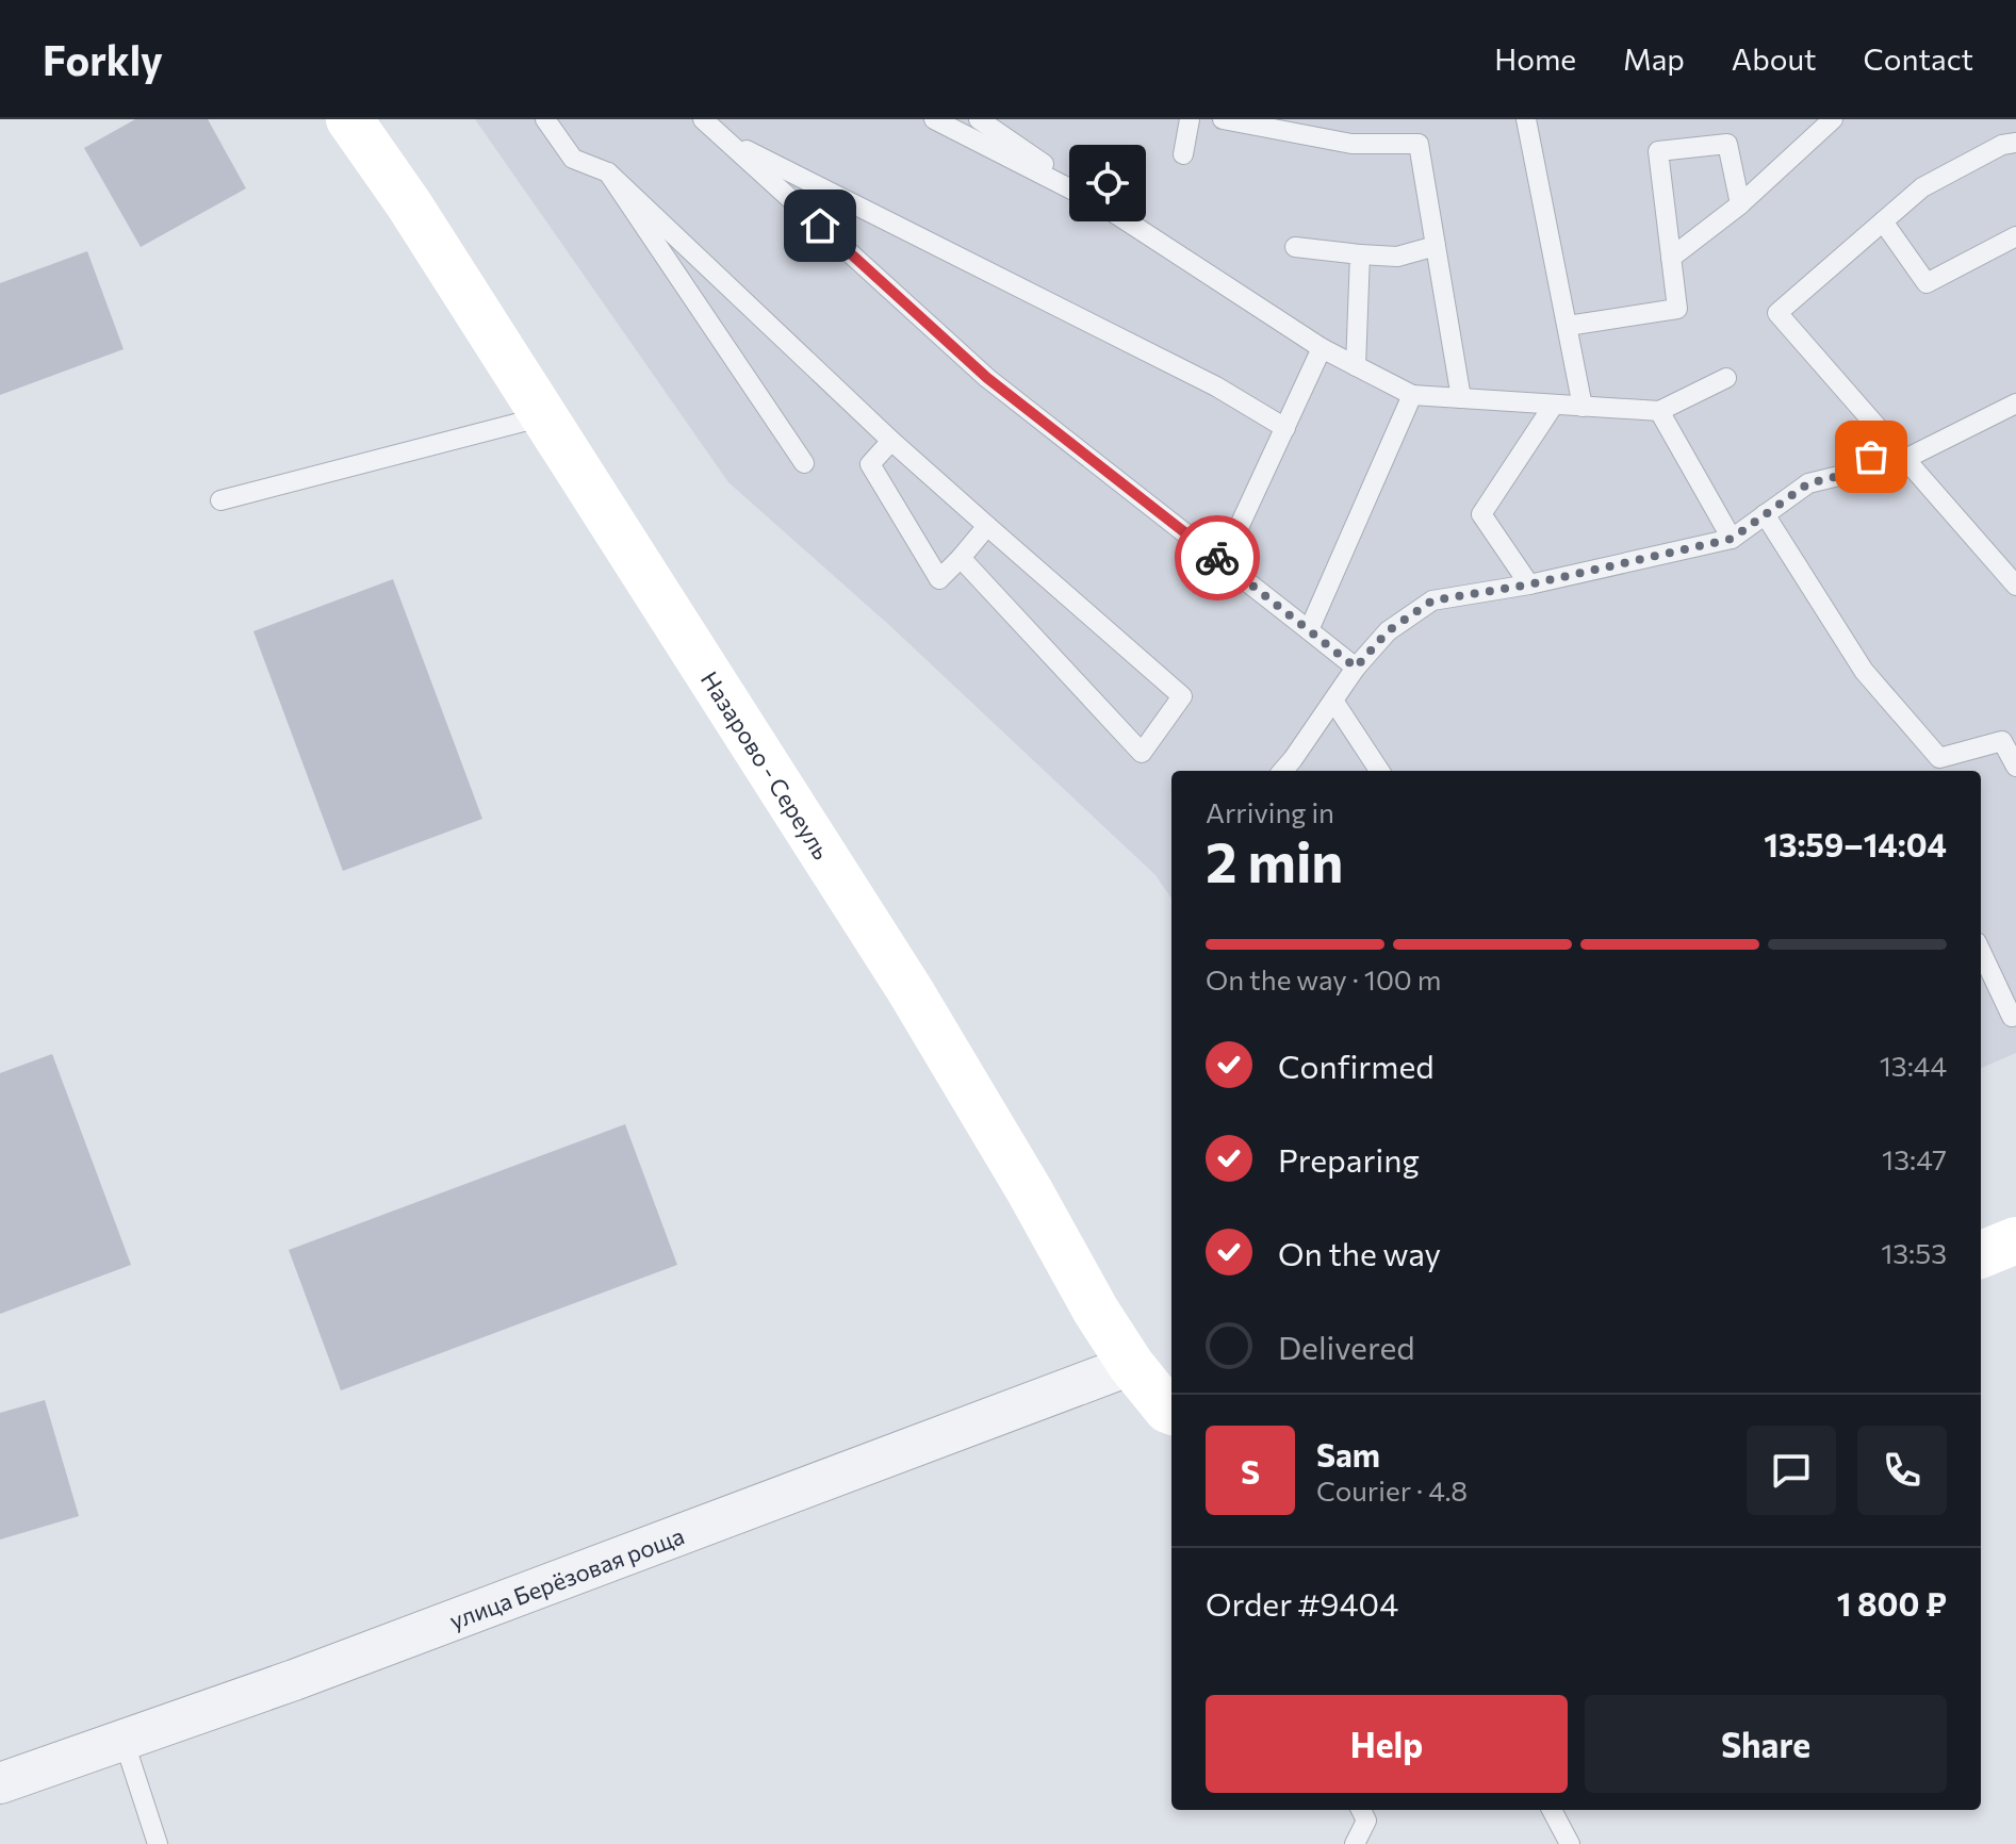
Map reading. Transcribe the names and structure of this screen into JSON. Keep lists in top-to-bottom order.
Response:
{
  "streets": {
    "street": ["Назарово - Сереуль", "улица Берёзовая роща"]
  },
  "crossings": [
    ["Назарово - Сереуль", "улица Берёзовая роща"]
  ],
  "page": {
    "header": "Forkly",
    "nav": [
      "Home",
      "Map",
      "About",
      "Contact"
    ],
    "heading": ["2 min", "Arriving in", "13:59–14:04"],
    "panel": [
      "Sam",
      "Courier · 4.8",
      "Order #9404",
      "1 800 ₽"
    ],
    "bar": "On the way · 100 m",
    "list": [
      ["Confirmed", "13:44"],
      ["Preparing", "13:47"],
      ["On the way", "13:53"],
      "Delivered"
    ],
    "round": "S",
    "buttons": ["Help", "Share"]
  }
}
